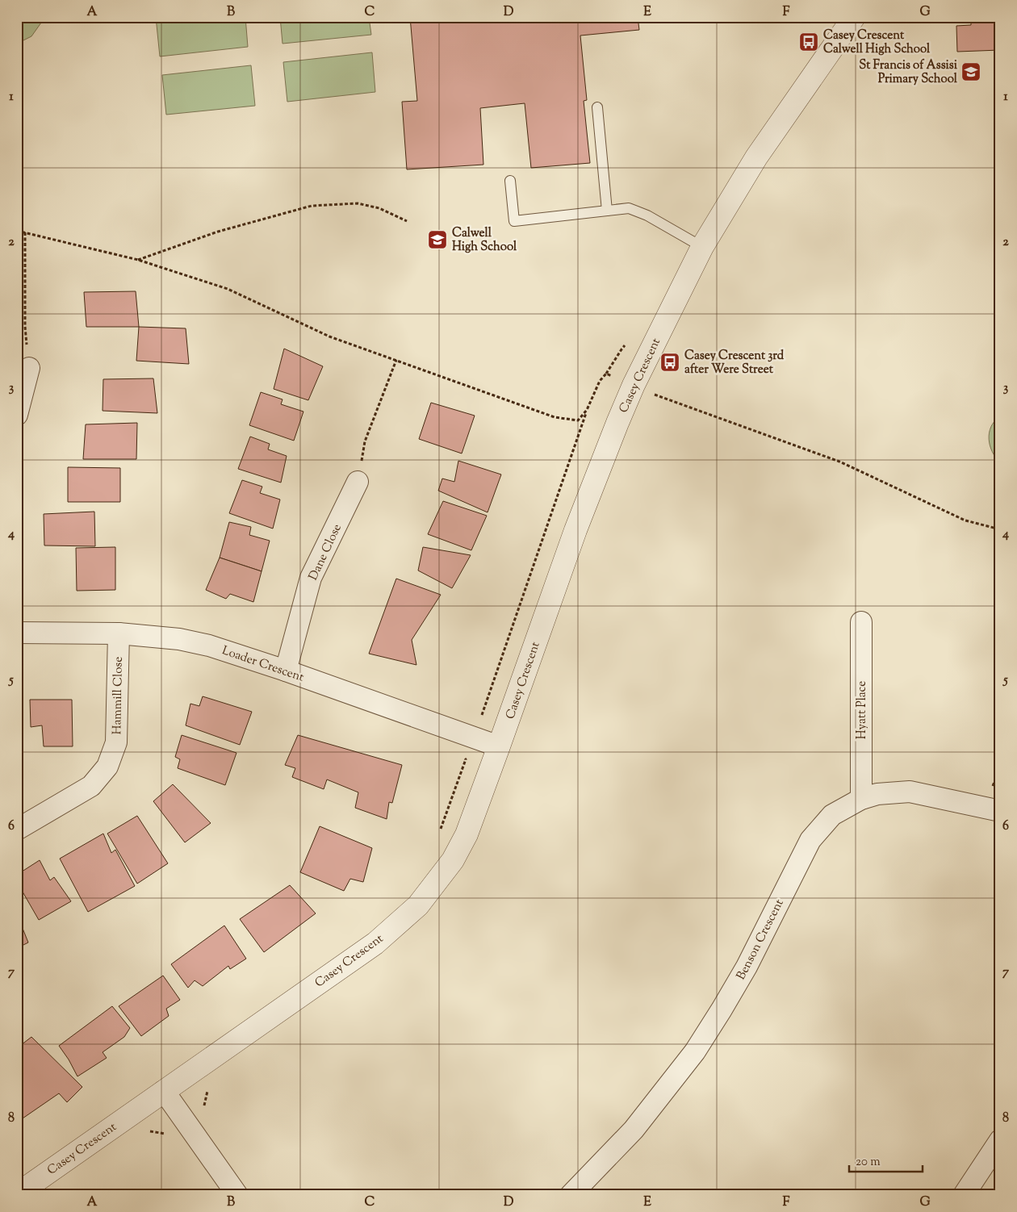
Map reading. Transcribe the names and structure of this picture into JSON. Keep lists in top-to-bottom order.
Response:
{
  "streets": {
    "street": [
      "Casey Crescent",
      "Dane Close",
      "Loader Crescent",
      "Hammill Close",
      "Hyatt Place",
      "Benson Crescent"
    ]
  },
  "crossings": [
    ["Casey Crescent", "Loader Crescent"],
    ["Dane Close", "Loader Crescent"],
    ["Loader Crescent", "Hammill Close"],
    ["Hyatt Place", "Benson Crescent"]
  ],
  "places": {
    "bus stop": ["Casey Crescent Calwell High School", "Casey Crescent 3rd after Were Street"],
    "school or university": ["St Francis of Assisi Primary School", "Calwell High School"]
  },
  "scale_bar": "20 m",
  "grid": {
    "columns": [
      "A",
      "B",
      "C",
      "D",
      "E",
      "F",
      "G"
    ],
    "rows": [
      "1",
      "2",
      "3",
      "4",
      "5",
      "6",
      "7",
      "8"
    ]
  }
}
